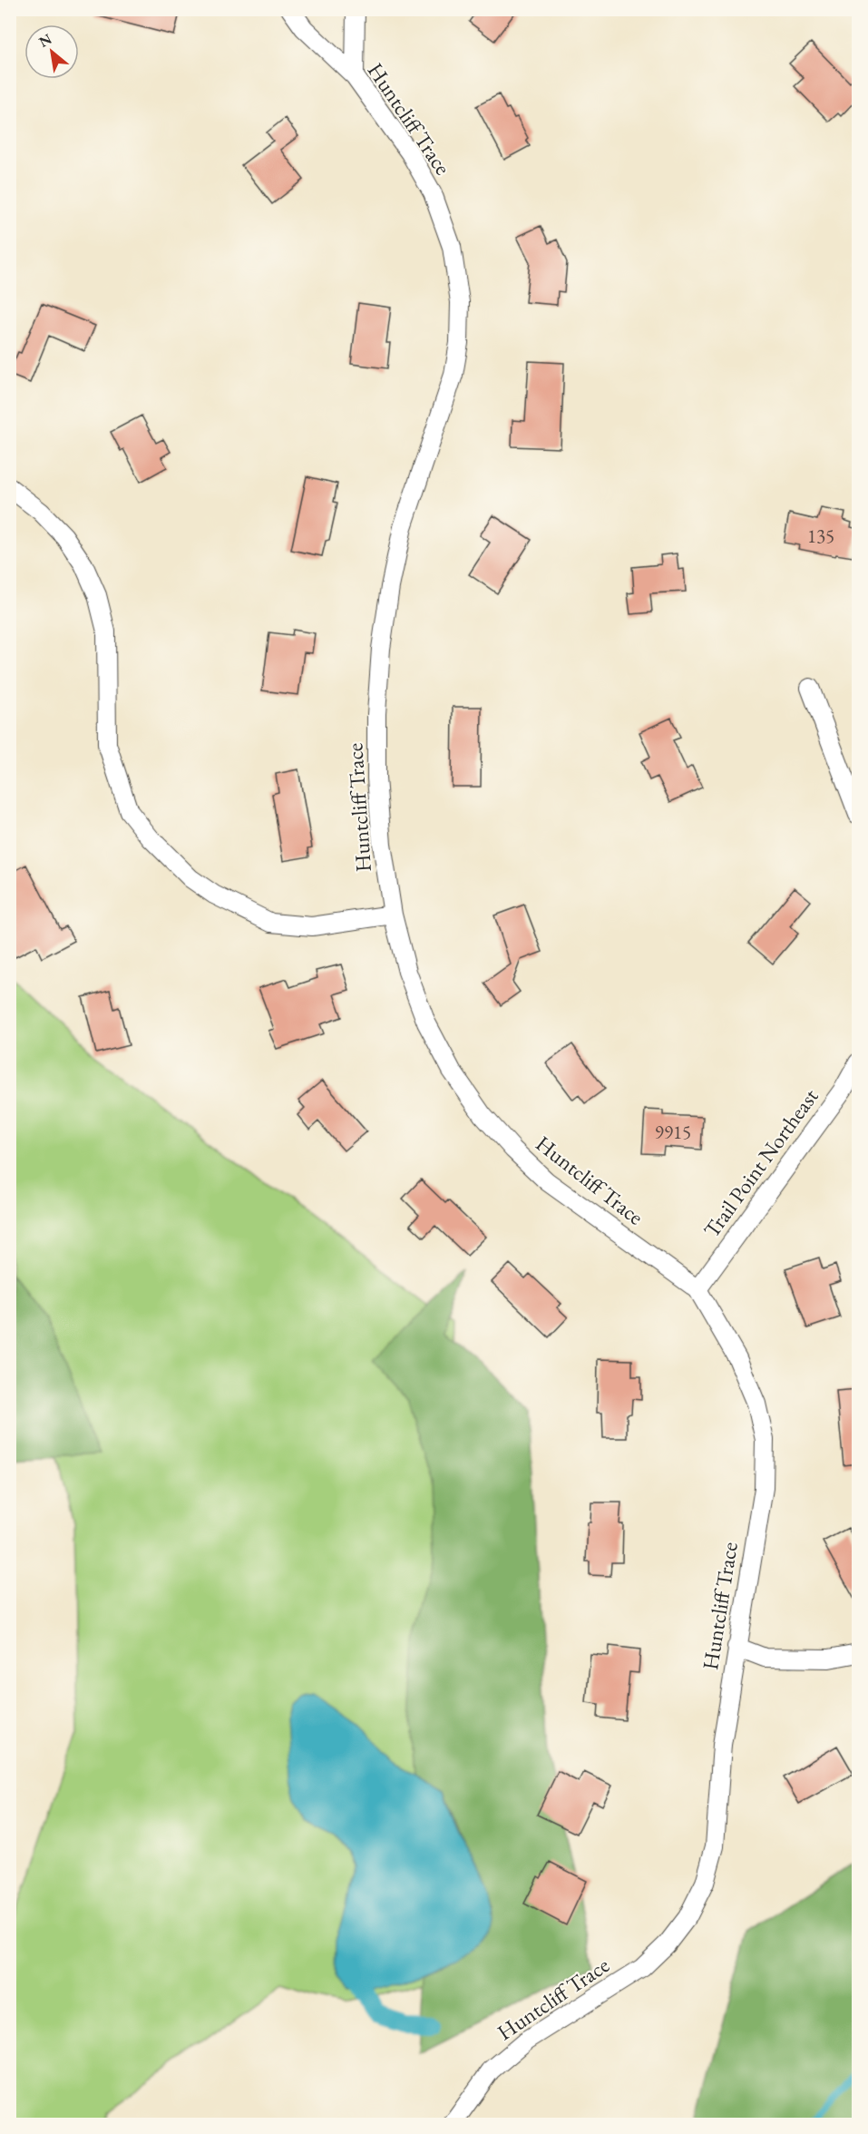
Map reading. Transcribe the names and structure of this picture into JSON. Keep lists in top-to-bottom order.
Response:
{
  "streets": {
    "street": ["Huntcliff Trace", "Trail Point Northeast"]
  },
  "crossings": [
    ["Huntcliff Trace", "Trail Point Northeast"]
  ],
  "house_numbers": ["135", "9915"],
  "north": "top left"
}
